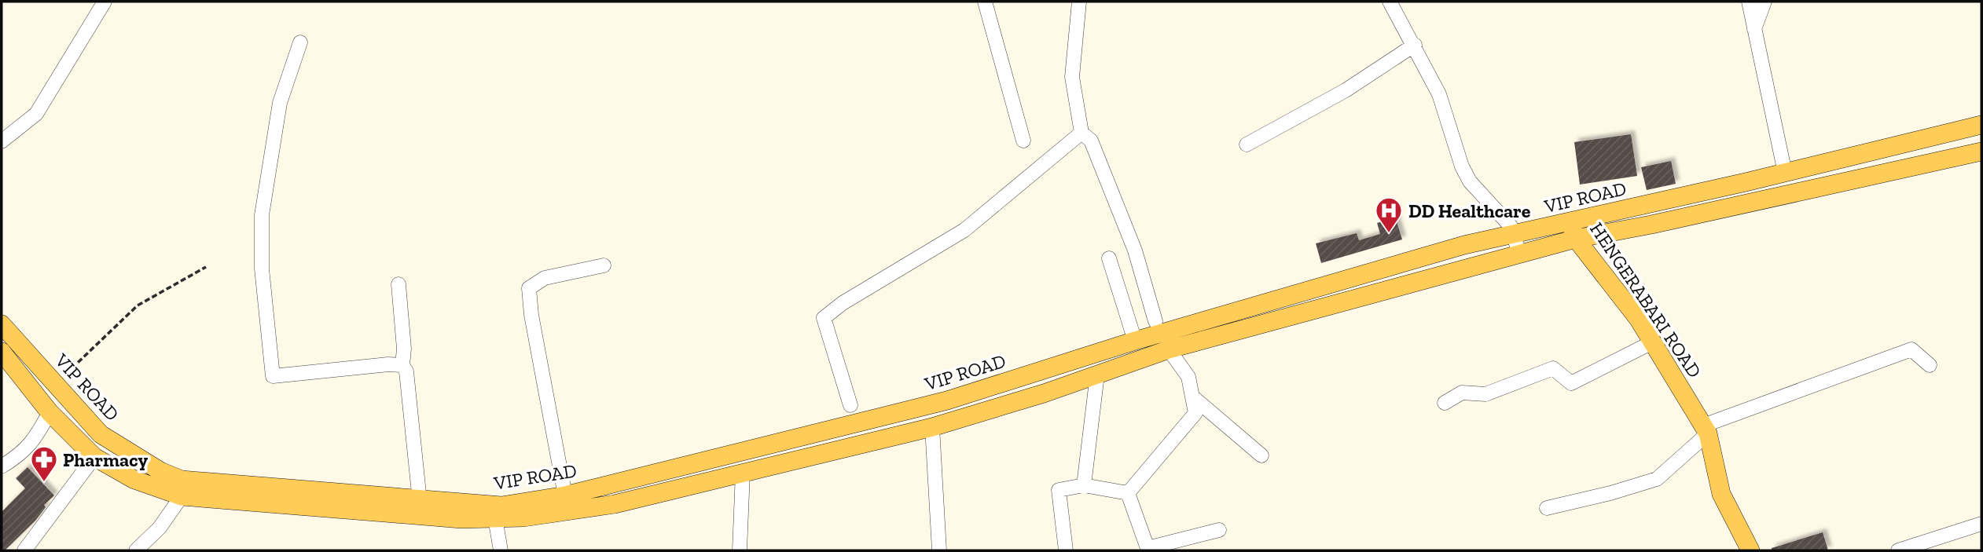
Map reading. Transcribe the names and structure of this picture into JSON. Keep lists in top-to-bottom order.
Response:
{
  "streets": {
    "main road": ["VIP ROAD", "HENGERABARI ROAD"]
  },
  "crossings": [
    ["VIP ROAD", "HENGERABARI ROAD"]
  ],
  "places": {
    "hospital": ["DD Healthcare"],
    "pharmacy": ["Pharmacy"]
  }
}
